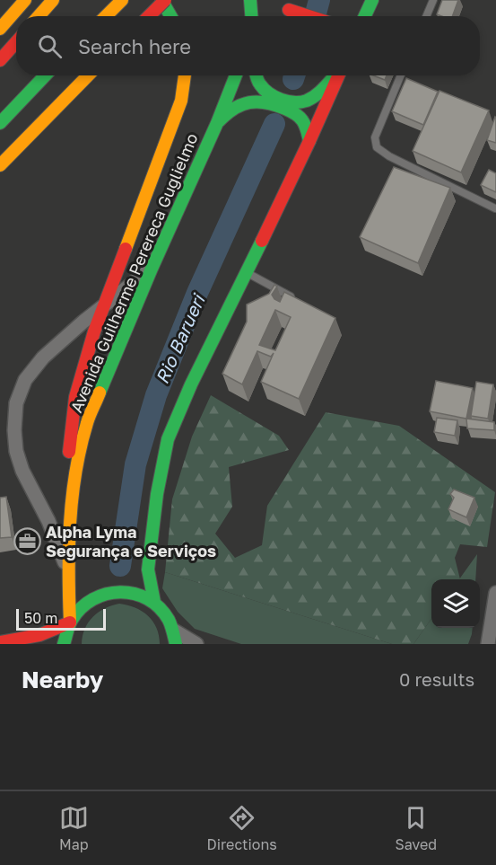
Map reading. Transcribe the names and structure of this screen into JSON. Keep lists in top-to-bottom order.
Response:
{
  "streets": {
    "main road": ["Avenida Guilherme Perereca Guglielmo"]
  },
  "water": ["Rio Barueri"],
  "places": {
    "office": ["Alpha Lyma Segurança e Serviços"]
  },
  "scale_bar": "50 m",
  "page": {
    "search": "Search here",
    "scale": "50 m",
    "heading": ["Nearby", "0 results"],
    "nav": ["Map", "Directions", "Saved"]
  }
}
